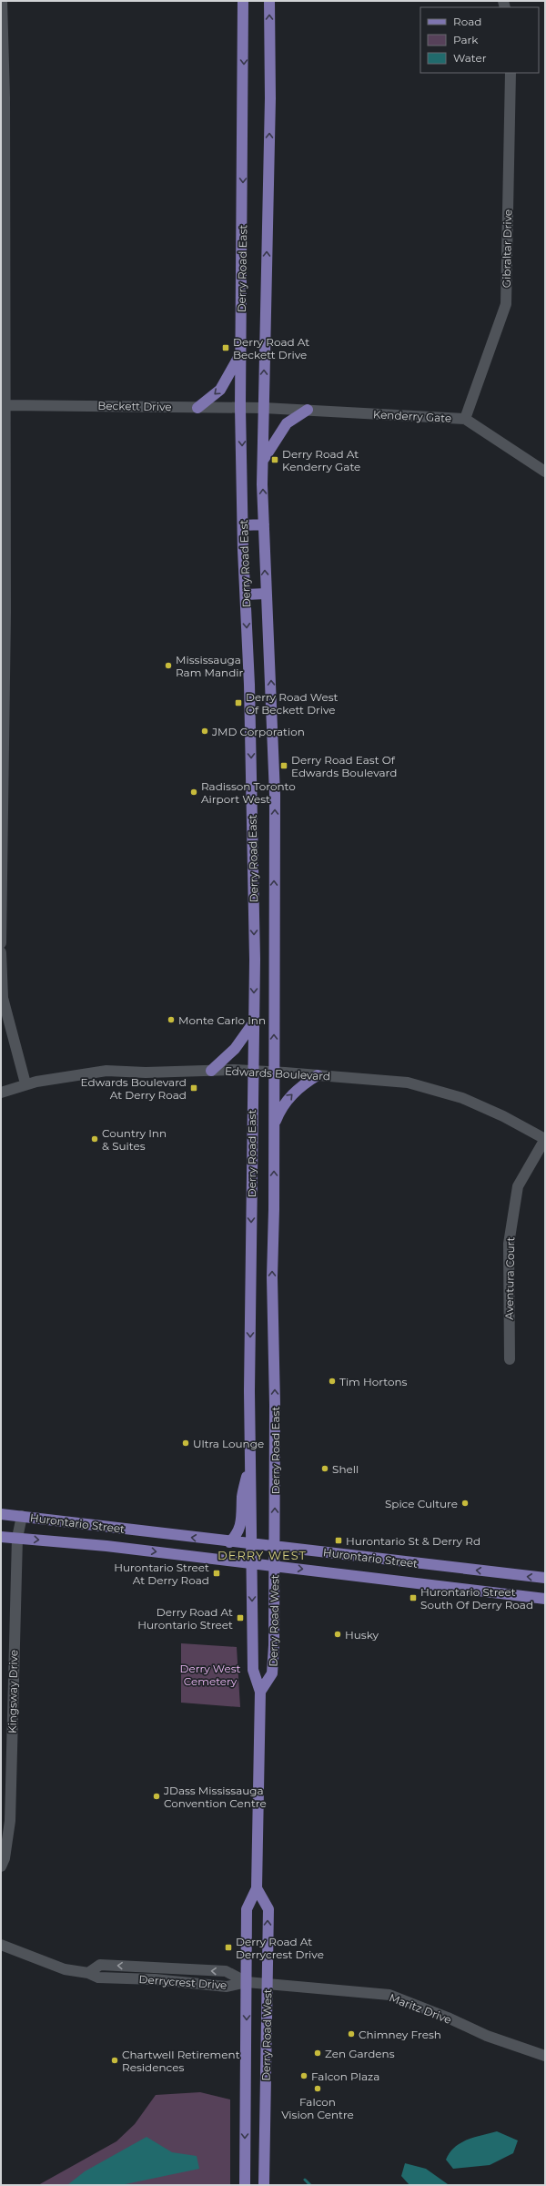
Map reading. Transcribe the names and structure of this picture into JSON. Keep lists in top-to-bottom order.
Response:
{
  "streets": {
    "main road": ["Derry Road East", "Hurontario Street", "Derry Road West"],
    "street": [
      "Gibraltar Drive",
      "Beckett Drive",
      "Kenderry Gate",
      "Edwards Boulevard",
      "Aventura Court",
      "Kingsway Drive",
      "Derrycrest Drive",
      "Maritz Drive"
    ]
  },
  "crossings": [
    ["Gibraltar Drive", "Kenderry Gate"],
    ["Derry Road East", "Beckett Drive"],
    ["Derry Road East", "Kenderry Gate"],
    ["Derry Road East", "Edwards Boulevard"],
    ["Derry Road East", "Hurontario Street"],
    ["Derry Road East", "Derry Road West"],
    ["Beckett Drive", "Kenderry Gate"],
    ["Edwards Boulevard", "Aventura Court"],
    ["Hurontario Street", "Derry Road West"],
    ["Hurontario Street", "Kingsway Drive"],
    ["Derry Road West", "Derrycrest Drive"],
    ["Derry Road West", "Maritz Drive"],
    ["Derrycrest Drive", "Maritz Drive"]
  ],
  "districts": ["DERRY WEST"],
  "parks": ["Derry West Cemetery"],
  "places": {
    "transit": [
      "Derry Road At Beckett Drive",
      "Derry Road At Kenderry Gate",
      "Derry Road West Of Beckett Drive",
      "Derry Road East Of Edwards Boulevard",
      "Edwards Boulevard At Derry Road",
      "Hurontario St & Derry Rd",
      "Hurontario Street At Derry Road",
      "Hurontario Street South Of Derry Road",
      "Derry Road At Hurontario Street",
      "Derry Road At Derrycrest Drive"
    ],
    "other": [
      "Mississauga Ram Mandir",
      "JMD Corporation",
      "Radisson Toronto Airport West",
      "Monte Carlo Inn",
      "Country Inn & Suites",
      "Tim Hortons",
      "Ultra Lounge",
      "Shell",
      "Spice Culture",
      "Husky",
      "JDass Mississauga Convention Centre",
      "Chimney Fresh",
      "Zen Gardens",
      "Chartwell Retirement Residences",
      "Falcon Plaza",
      "Falcon Vision Centre"
    ]
  },
  "legend": ["Road", "Park", "Water"]
}
